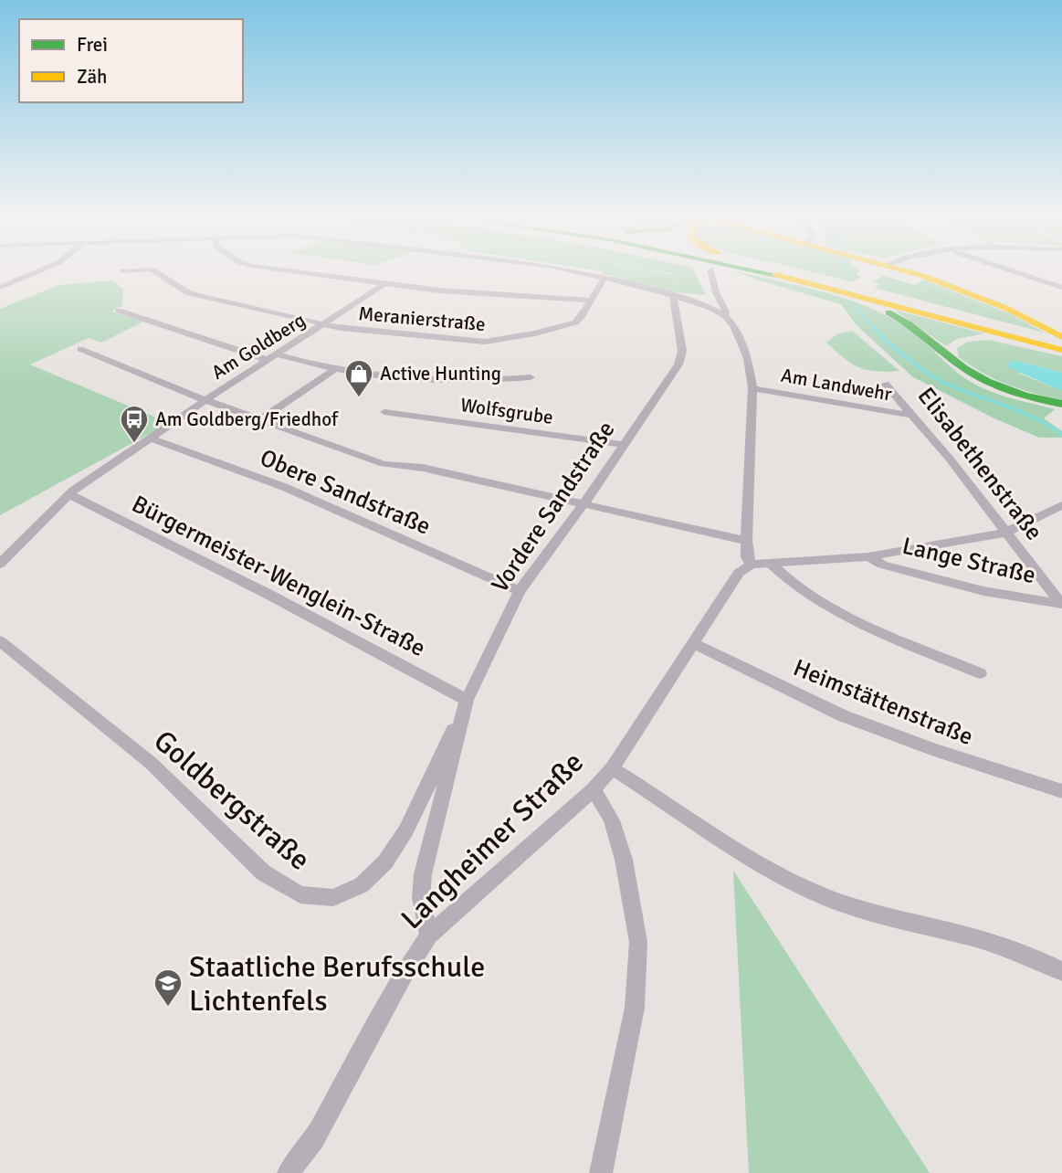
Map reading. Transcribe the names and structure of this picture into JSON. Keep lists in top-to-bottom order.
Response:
{
  "streets": {
    "street": [
      "Meranierstraße",
      "Am Goldberg",
      "Am Landwehr",
      "Wolfsgrube",
      "Elisabethenstraße",
      "Obere Sandstraße",
      "Vordere Sandstraße",
      "Lange Straße",
      "Bürgermeister-Wenglein-Straße",
      "Heimstättenstraße",
      "Goldbergstraße",
      "Langheimer Straße"
    ]
  },
  "crossings": [
    ["Meranierstraße", "Am Goldberg"],
    ["Am Goldberg", "Obere Sandstraße"],
    ["Am Goldberg", "Bürgermeister-Wenglein-Straße"],
    ["Am Landwehr", "Elisabethenstraße"],
    ["Wolfsgrube", "Vordere Sandstraße"],
    ["Elisabethenstraße", "Lange Straße"],
    ["Obere Sandstraße", "Vordere Sandstraße"],
    ["Vordere Sandstraße", "Bürgermeister-Wenglein-Straße"],
    ["Vordere Sandstraße", "Goldbergstraße"],
    ["Vordere Sandstraße", "Langheimer Straße"],
    ["Bürgermeister-Wenglein-Straße", "Goldbergstraße"],
    ["Heimstättenstraße", "Langheimer Straße"]
  ],
  "places": {
    "shop": ["Active Hunting"],
    "bus stop": ["Am Goldberg/Friedhof"],
    "school or university": ["Staatliche Berufsschule Lichtenfels"]
  },
  "legend": ["Frei", "Zäh"]
}
